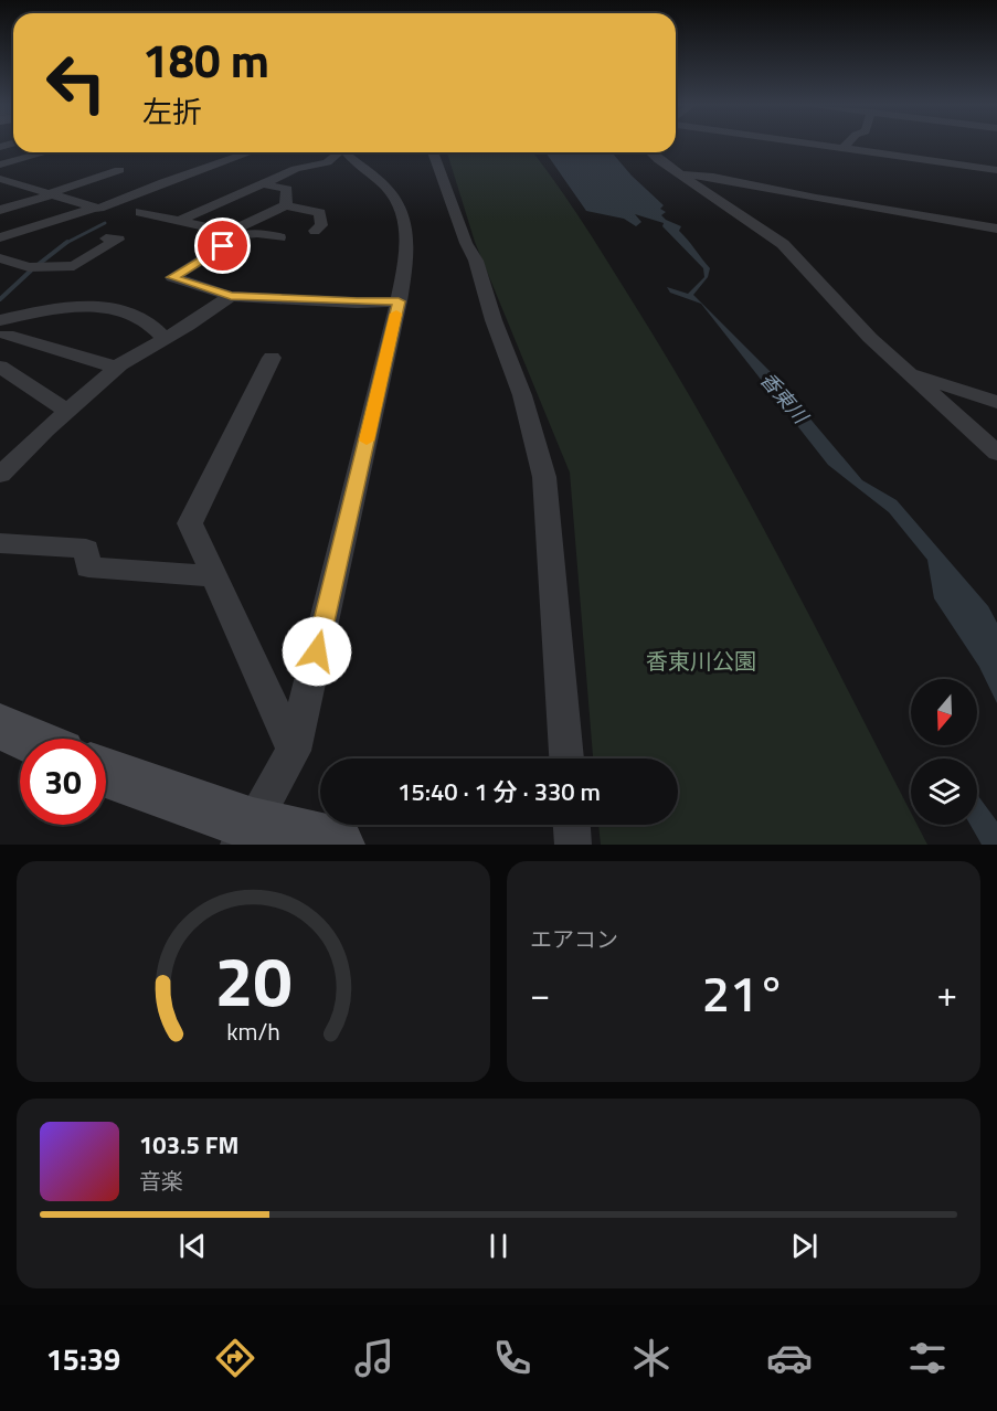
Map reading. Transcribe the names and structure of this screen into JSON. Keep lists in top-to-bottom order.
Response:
{
  "water": ["香東川"],
  "parks": ["香東川公園"],
  "north": "bottom",
  "page": {
    "turn": ["180 m", "左折"],
    "limit": "30",
    "trip": "15:40 · 1 分 · 330 m",
    "tile": "エアコン",
    "heat": ["−", "21°", "+"],
    "song": ["103.5 FM", "音楽"],
    "tabs": "15:39",
    "gauge": ["20", "km/h"]
  }
}
